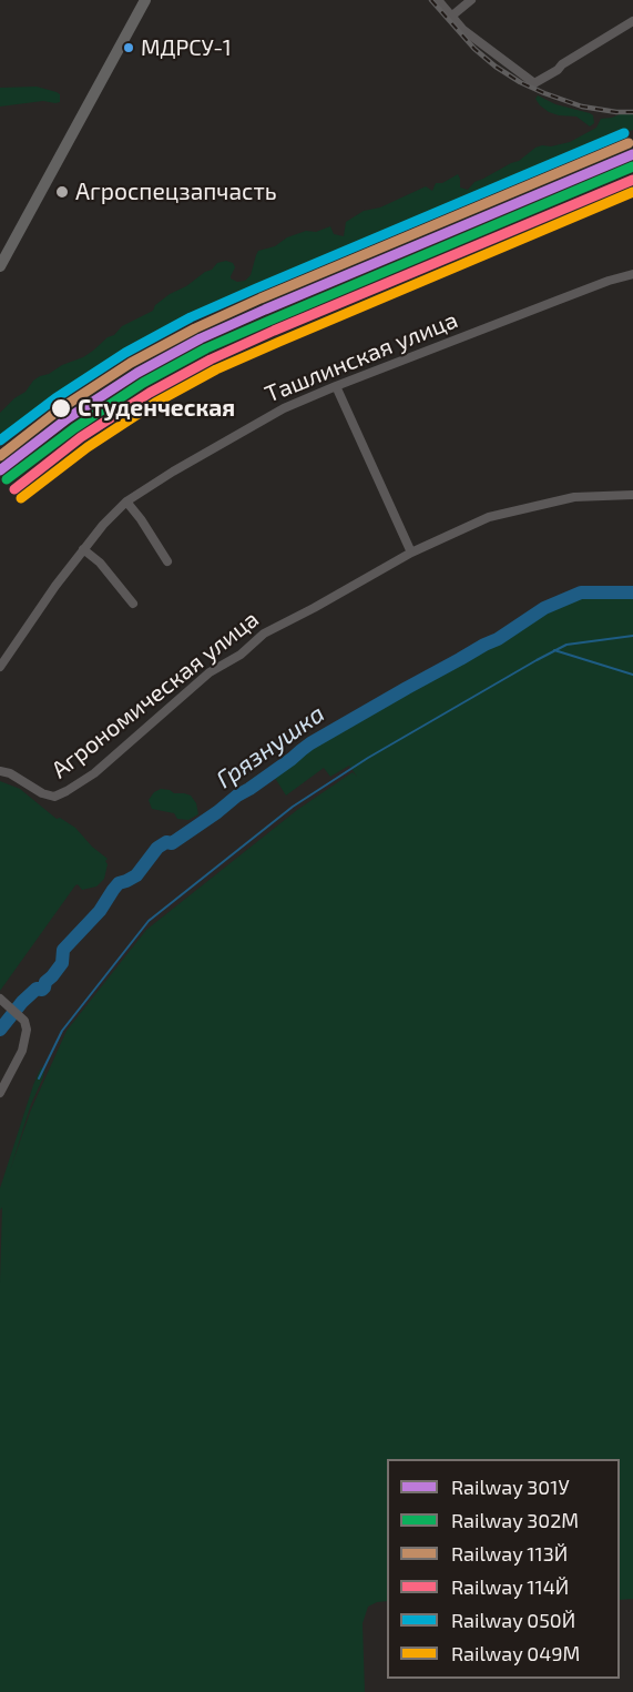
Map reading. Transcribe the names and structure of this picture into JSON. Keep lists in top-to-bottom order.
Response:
{
  "streets": {
    "street": ["Ташлинская улица", "Агрономическая улица"]
  },
  "water": ["Грязнушка"],
  "places": ["МДРСУ-1", "Агроспецзапчасть", "Студенческая"],
  "lines": [
    "rail line 050Й",
    "rail line 113Й",
    "rail line 301У",
    "rail line 302М",
    "rail line 114Й",
    "rail line 049М"
  ],
  "legend": [
    "Railway 301У",
    "Railway 302М",
    "Railway 113Й",
    "Railway 114Й",
    "Railway 050Й",
    "Railway 049М"
  ]
}
